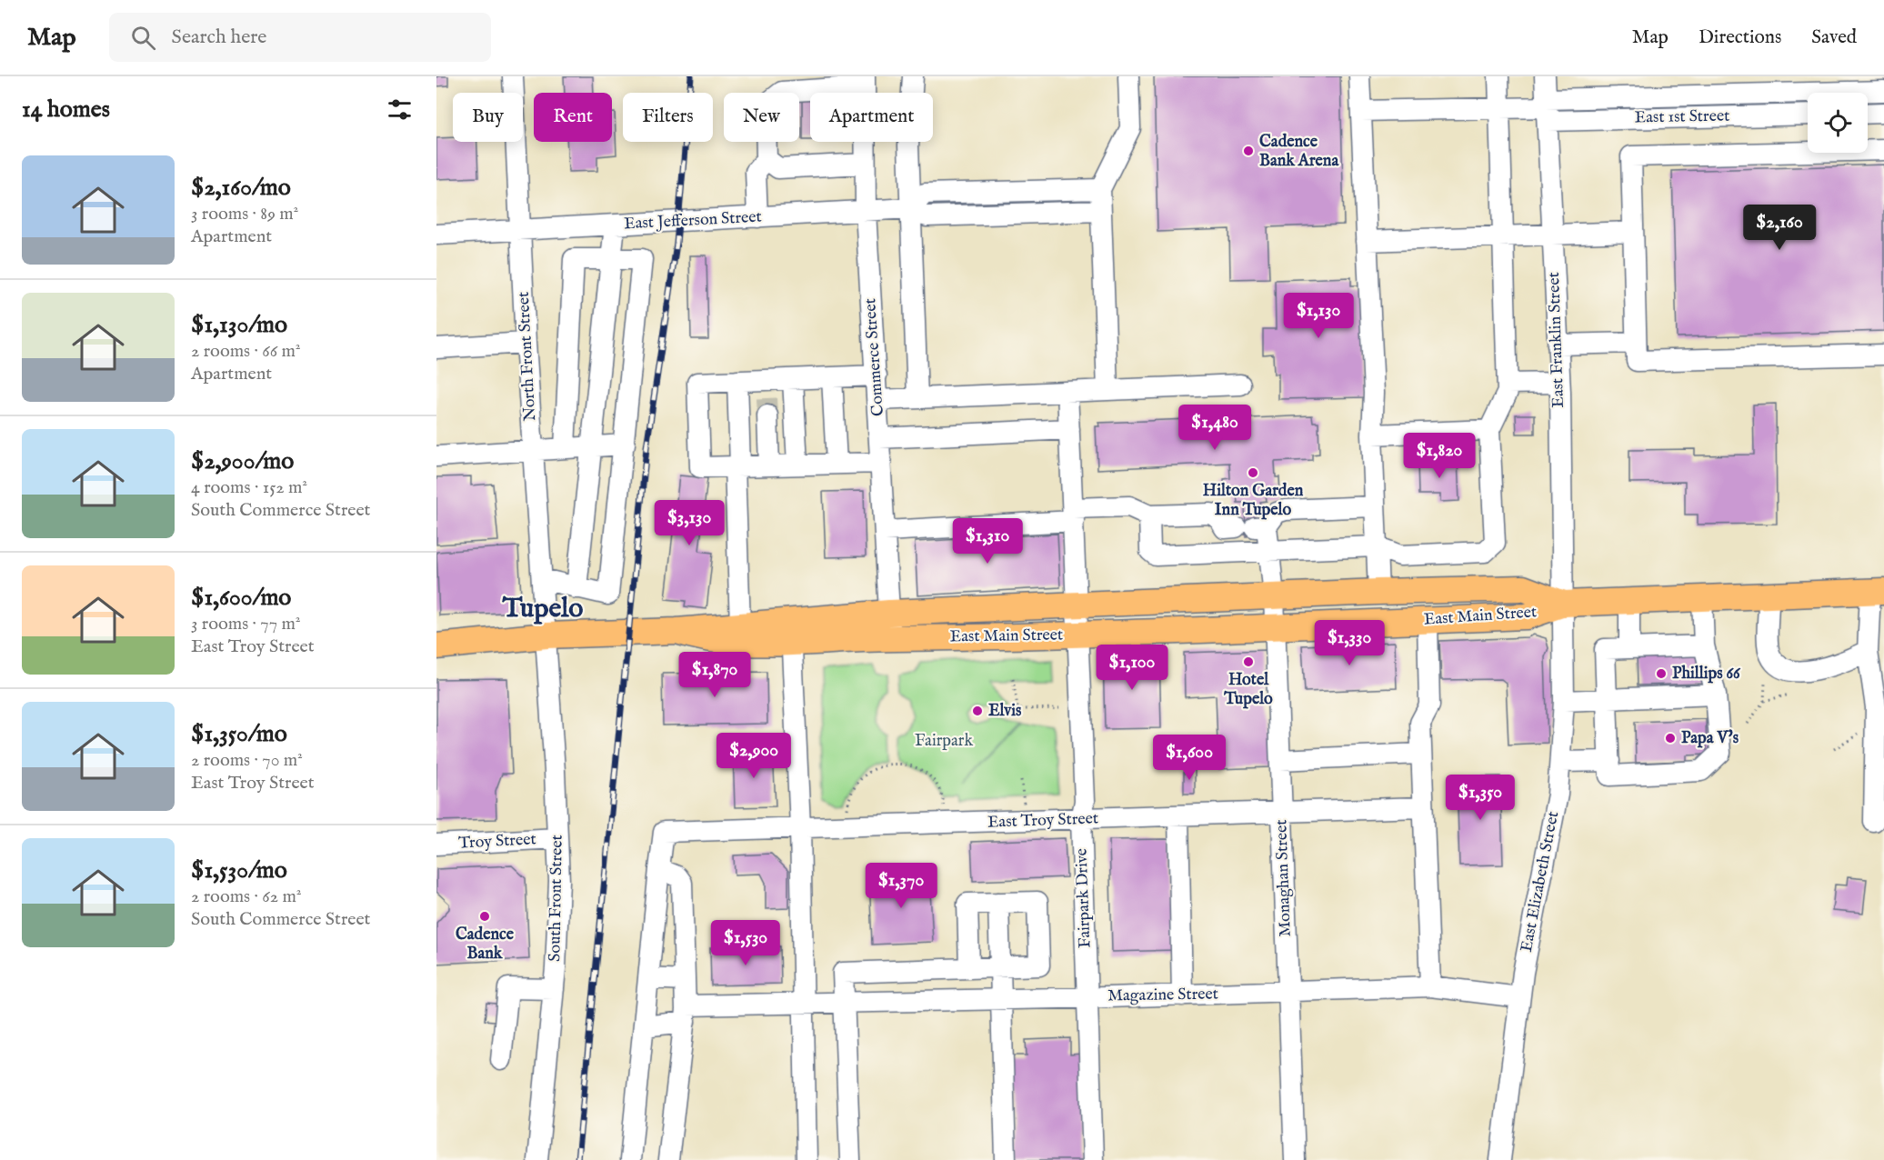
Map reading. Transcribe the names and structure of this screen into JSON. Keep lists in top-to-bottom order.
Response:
{
  "streets": {
    "main road": ["East Main Street"],
    "street": [
      "East 1st Street",
      "East Jefferson Street",
      "East Franklin Street",
      "North Front Street",
      "Commerce Street",
      "East Troy Street",
      "Troy Street",
      "Monaghan Street",
      "East Elizabeth Street",
      "South Front Street",
      "Fairpark Drive",
      "Magazine Street"
    ]
  },
  "crossings": [
    ["East 1st Street", "East Franklin Street"],
    ["East Jefferson Street", "North Front Street"],
    ["East Jefferson Street", "Commerce Street"],
    ["East Franklin Street", "East Main Street"],
    ["East Franklin Street", "East Elizabeth Street"],
    ["North Front Street", "East Main Street"],
    ["North Front Street", "South Front Street"],
    ["Commerce Street", "East Main Street"],
    ["East Main Street", "Monaghan Street"],
    ["East Main Street", "East Elizabeth Street"],
    ["East Main Street", "South Front Street"],
    ["East Main Street", "Fairpark Drive"],
    ["East Troy Street", "Monaghan Street"],
    ["East Troy Street", "Fairpark Drive"],
    ["Troy Street", "South Front Street"],
    ["Monaghan Street", "Magazine Street"],
    ["East Elizabeth Street", "Magazine Street"],
    ["Fairpark Drive", "Magazine Street"]
  ],
  "districts": ["Tupelo"],
  "parks": ["Fairpark"],
  "places": [
    "Cadence Bank Arena",
    "Hilton Garden Inn Tupelo",
    "Hotel Tupelo",
    "Phillips 66",
    "Elvis",
    "Papa V's",
    "Cadence Bank"
  ],
  "page": {
    "header": "Map",
    "search": "Search here",
    "nav": ["Map", "Directions", "Saved"],
    "heading": "14 homes",
    "chip": [
      "Buy",
      "Rent",
      "Filters",
      "New",
      "Apartment"
    ],
    "list": [
      {
        "name": "$2,160/mo",
        "note": "3 rooms · 89 m² · Apartment"
      },
      {
        "name": "$1,130/mo",
        "note": "2 rooms · 66 m² · Apartment"
      },
      {
        "name": "$2,900/mo",
        "note": "4 rooms · 152 m² · South Commerce Street"
      },
      {
        "name": "$1,600/mo",
        "note": "3 rooms · 77 m² · East Troy Street"
      },
      {
        "name": "$1,350/mo",
        "note": "2 rooms · 70 m² · East Troy Street"
      },
      {
        "name": "$1,530/mo",
        "note": "2 rooms · 62 m² · South Commerce Street"
      }
    ],
    "price": [
      "$2,160",
      "$1,130",
      "$1,480",
      "$1,820",
      "$3,130",
      "$1,310",
      "$1,330",
      "$1,100",
      "$1,870",
      "$2,900",
      "$1,600",
      "$1,350",
      "$1,370",
      "$1,530"
    ]
  }
}
